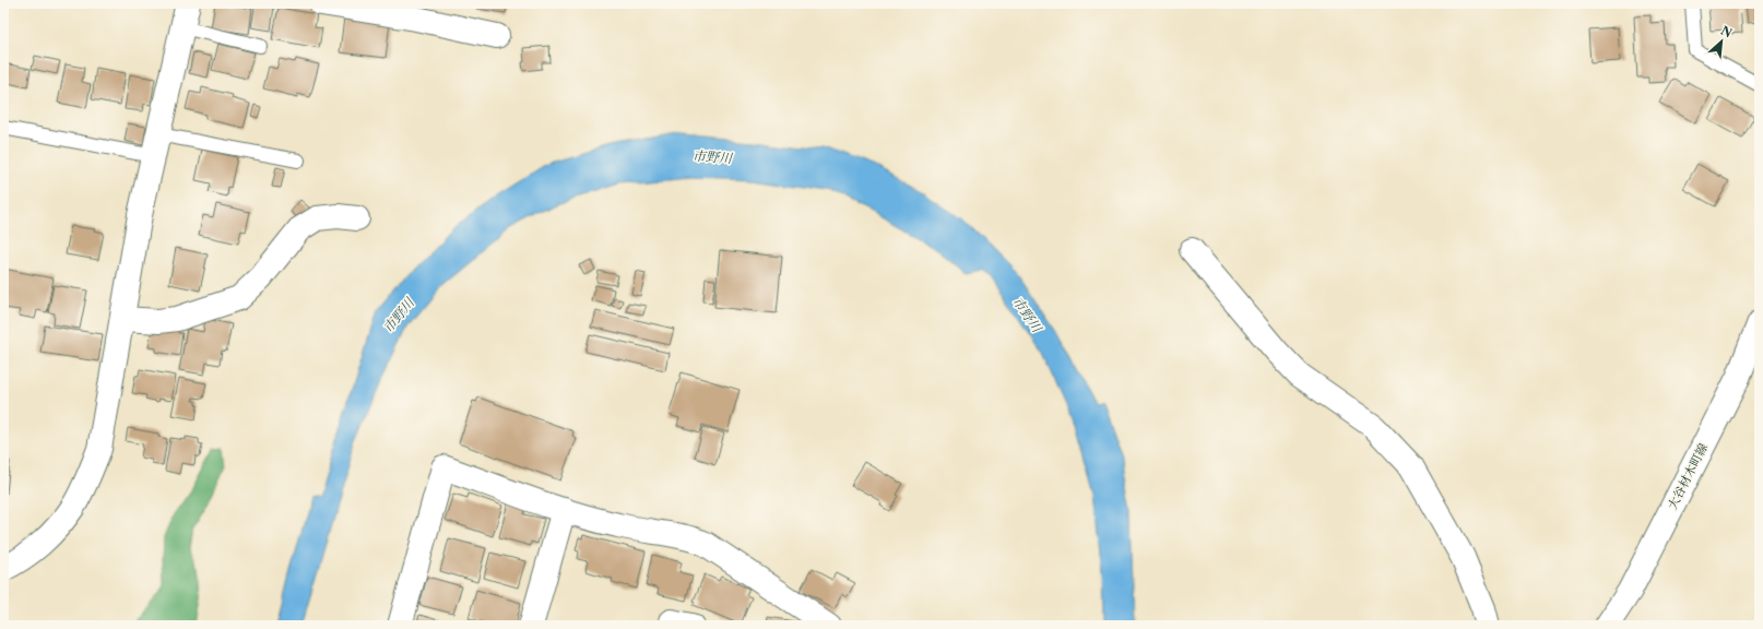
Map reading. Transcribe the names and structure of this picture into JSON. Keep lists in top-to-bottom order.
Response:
{
  "streets": {
    "street": ["大谷材木町線"]
  },
  "water": ["市野川"],
  "north": "top right"
}
